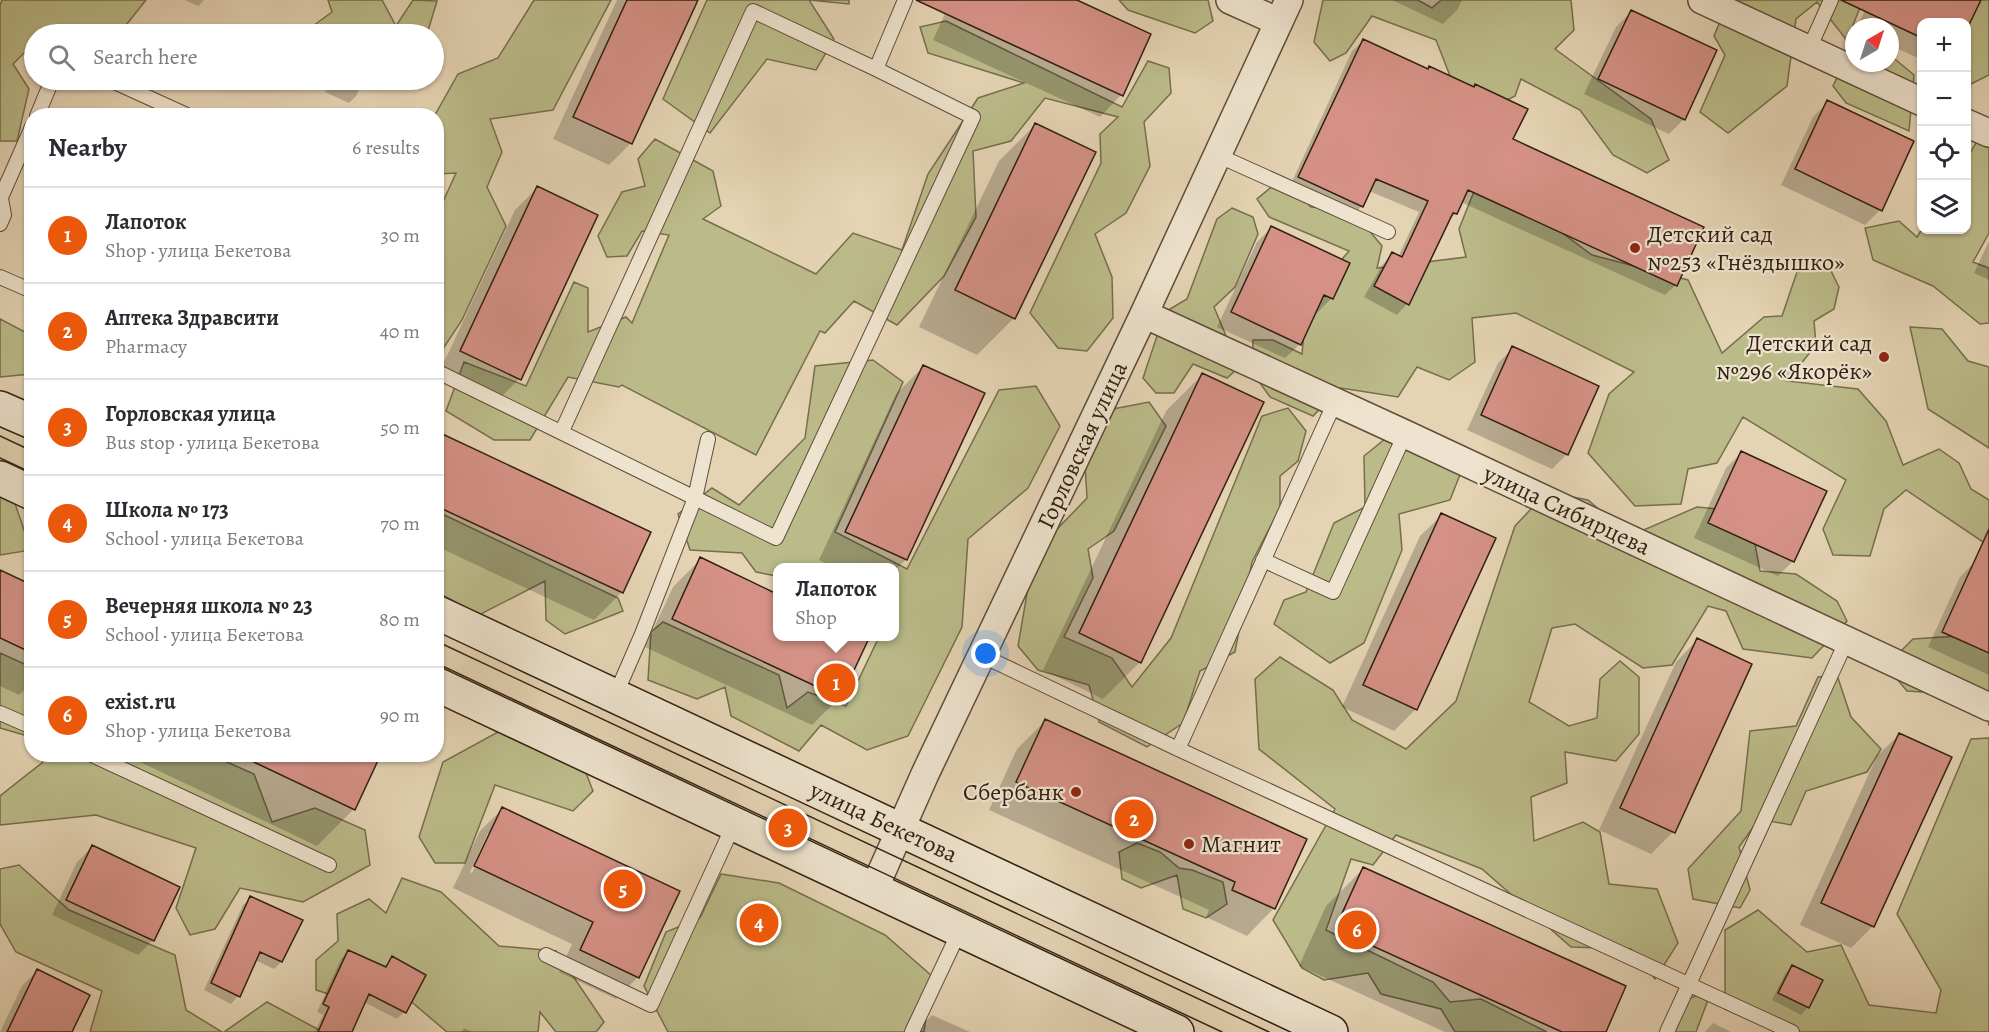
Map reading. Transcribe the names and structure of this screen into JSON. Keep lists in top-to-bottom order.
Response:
{
  "streets": {
    "main road": ["улица Бекетова"],
    "street": ["Горловская улица", "улица Сибирцева"]
  },
  "crossings": [
    ["Горловская улица", "улица Сибирцева"],
    ["Горловская улица", "улица Бекетова"]
  ],
  "places": [
    "Детский сад №253 «Гнёздышко»",
    "Детский сад №296 «Якорёк»",
    "Сбербанк",
    "Магнит"
  ],
  "north": "top right",
  "page": {
    "map_buttons": ["+", "−"],
    "search": "Search here",
    "heading": ["Nearby", "6 results"],
    "list": [
      {
        "mark": "1",
        "name": "Лапоток",
        "note": "Shop · улица Бекетова",
        "value": "30 m"
      },
      {
        "mark": "2",
        "name": "Аптека Здравсити",
        "note": "Pharmacy",
        "value": "40 m"
      },
      {
        "mark": "3",
        "name": "Горловская улица",
        "note": "Bus stop · улица Бекетова",
        "value": "50 m"
      },
      {
        "mark": "4",
        "name": "Школа № 173",
        "note": "School · улица Бекетова",
        "value": "70 m"
      },
      {
        "mark": "5",
        "name": "Вечерняя школа № 23",
        "note": "School · улица Бекетова",
        "value": "80 m"
      },
      {
        "mark": "6",
        "name": "exist.ru",
        "note": "Shop · улица Бекетова",
        "value": "90 m"
      }
    ],
    "popup": ["Лапоток", "Shop"],
    "pins": [
      "1",
      "2",
      "3",
      "5",
      "4",
      "6"
    ]
  }
}
